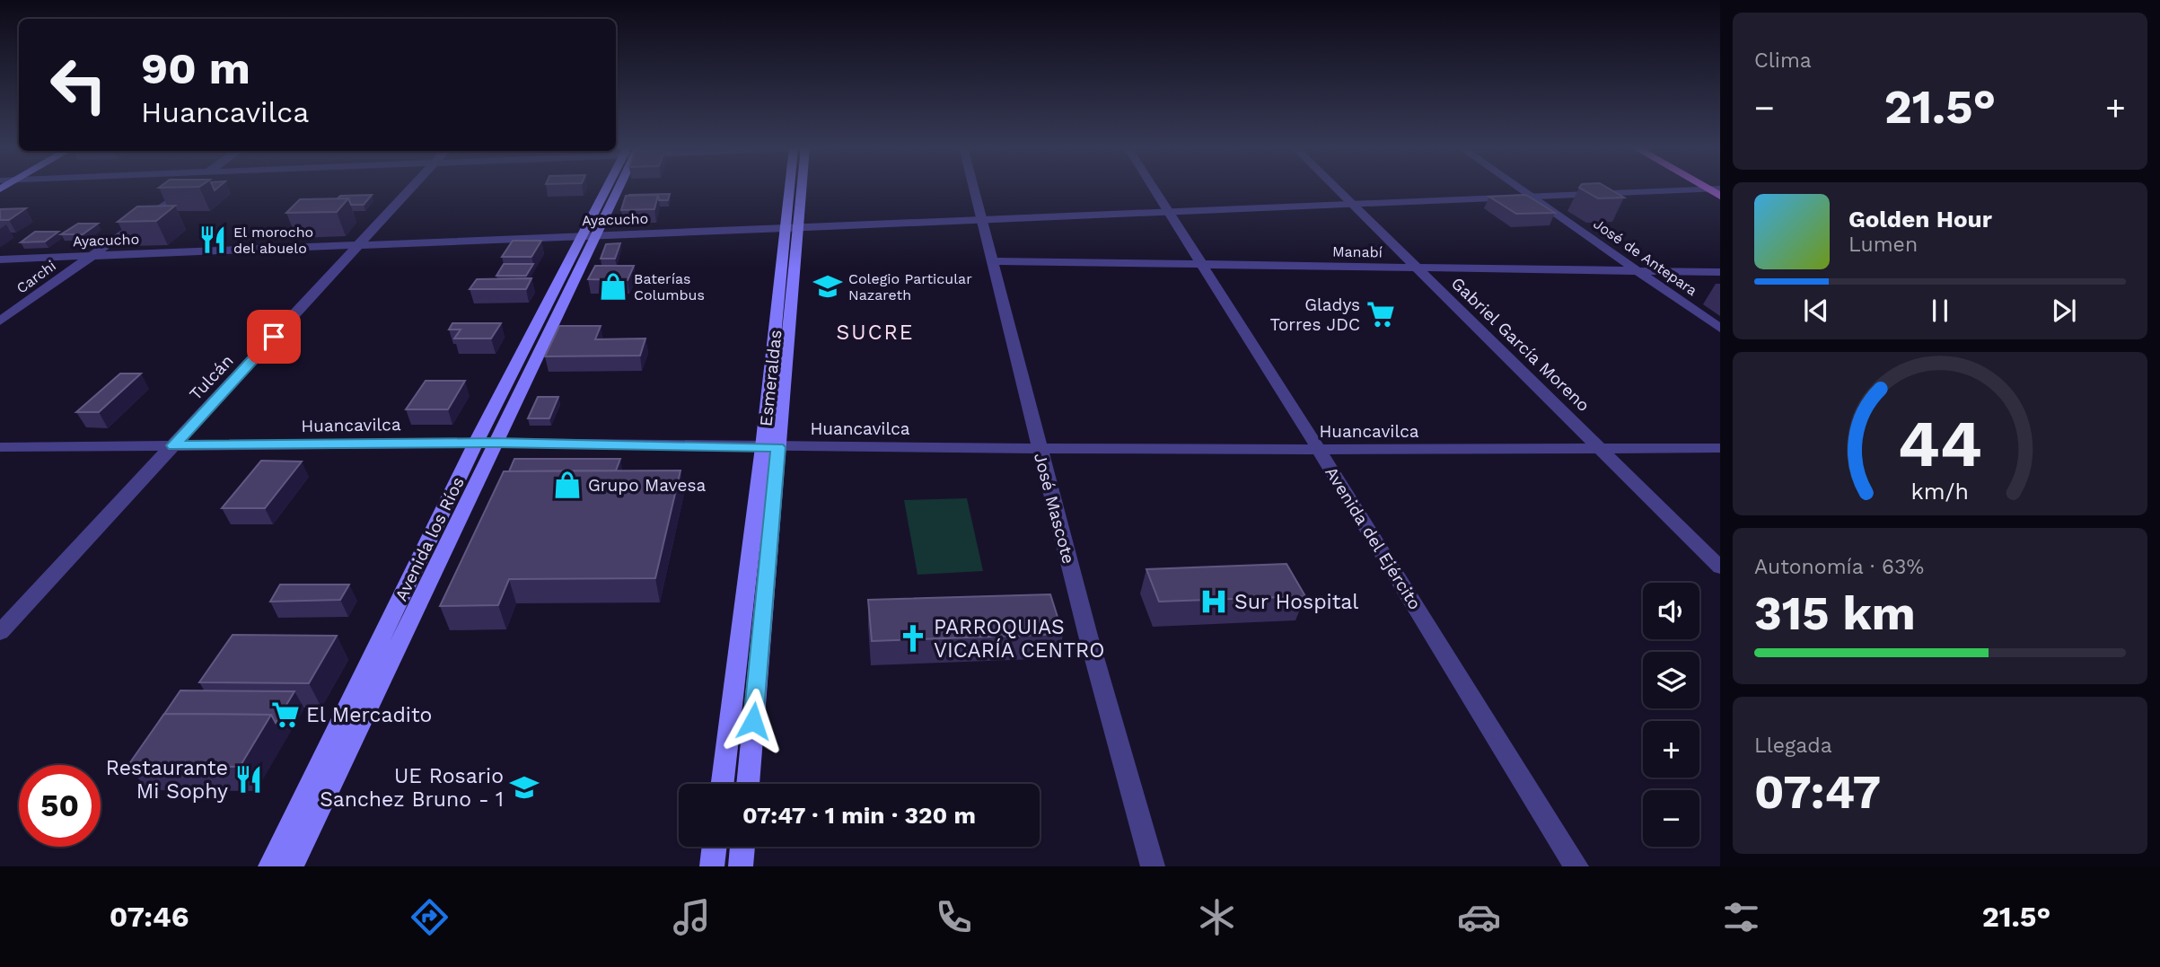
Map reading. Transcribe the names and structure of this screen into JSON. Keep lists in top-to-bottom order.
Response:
{
  "streets": {
    "main road": ["Esmeraldas", "Avenida los Ríos"],
    "street": [
      "Ayacucho",
      "Manabí",
      "José de Antepara",
      "Carchi",
      "Gabriel García Moreno",
      "Tulcán",
      "Huancavilca",
      "José Mascote",
      "Avenida del Ejército"
    ]
  },
  "crossings": [
    ["Ayacucho", "José de Antepara"],
    ["Ayacucho", "Carchi"],
    ["Ayacucho", "Gabriel García Moreno"],
    ["Ayacucho", "Tulcán"],
    ["Ayacucho", "Esmeraldas"],
    ["Ayacucho", "José Mascote"],
    ["Ayacucho", "Avenida del Ejército"],
    ["Ayacucho", "Avenida los Ríos"],
    ["Manabí", "José de Antepara"],
    ["Manabí", "Gabriel García Moreno"],
    ["Manabí", "José Mascote"],
    ["Manabí", "Avenida del Ejército"],
    ["Gabriel García Moreno", "Huancavilca"],
    ["Tulcán", "Huancavilca"],
    ["Esmeraldas", "Huancavilca"],
    ["Huancavilca", "José Mascote"],
    ["Huancavilca", "Avenida del Ejército"],
    ["Huancavilca", "Avenida los Ríos"]
  ],
  "districts": ["SUCRE"],
  "places": {
    "restaurant": ["El morocho del abuelo", "Restaurante Mi Sophy"],
    "shop": ["Baterías Columbus", "Grupo Mavesa"],
    "school or university": ["Colegio Particular Nazareth", "UE Rosario Sanchez Bruno - 1"],
    "supermarket": ["Gladys Torres JDC", "El Mercadito"],
    "hospital": ["Sur Hospital"],
    "church": ["PARROQUIAS VICARÍA CENTRO"]
  },
  "page": {
    "tile": [
      "Clima",
      ["Autonomía · 63%", "315 km"],
      ["Llegada", "07:47"]
    ],
    "turn": ["90 m", "Huancavilca"],
    "heat": ["−", "21.5°", "+"],
    "song": ["Golden Hour", "Lumen"],
    "map_buttons": ["+", "−"],
    "limit": "50",
    "trip": "07:47 · 1 min · 320 m",
    "tabs": ["07:46", "21.5°"],
    "gauge": ["44", "km/h"]
  }
}
